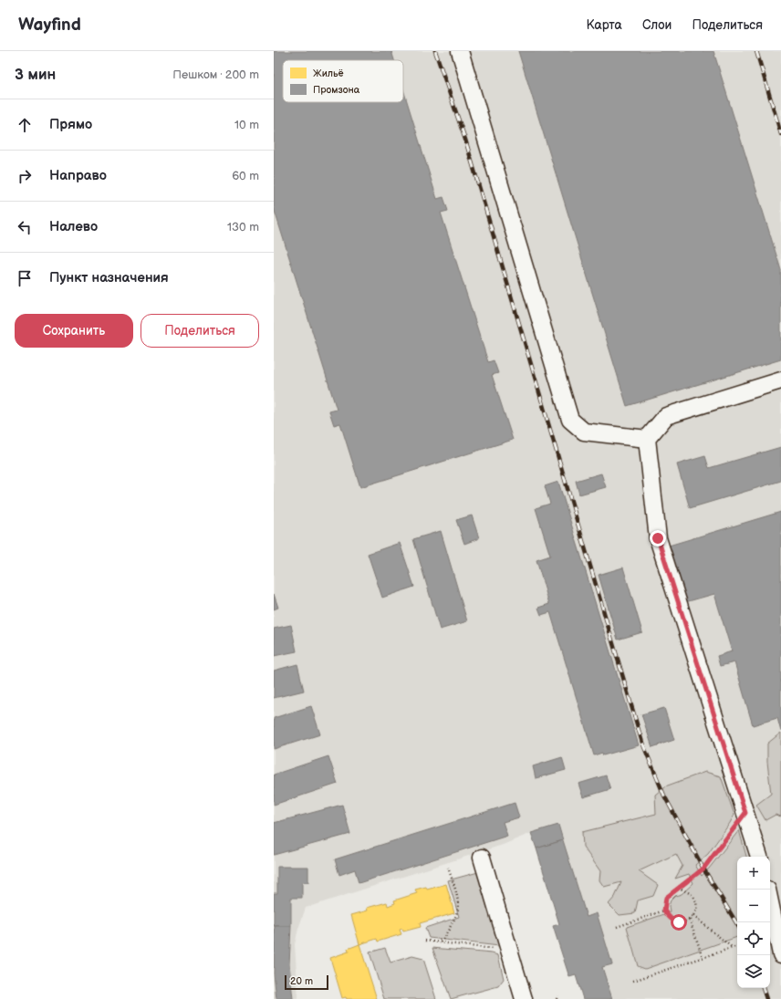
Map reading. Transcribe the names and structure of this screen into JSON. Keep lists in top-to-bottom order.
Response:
{
  "legend": ["Жильё", "Промзона"],
  "scale_bar": "20 m",
  "page": {
    "header": "Wayfind",
    "nav": ["Карта", "Слои", "Поделиться"],
    "heading": ["3 мин", "Пешком · 200 m"],
    "list": [
      ["Прямо", "10 m"],
      ["Направо", "60 m"],
      ["Налево", "130 m"],
      "Пункт назначения"
    ],
    "buttons": ["Сохранить", "Поделиться"],
    "map_buttons": ["+", "−"],
    "scale": "20 m"
  }
}
